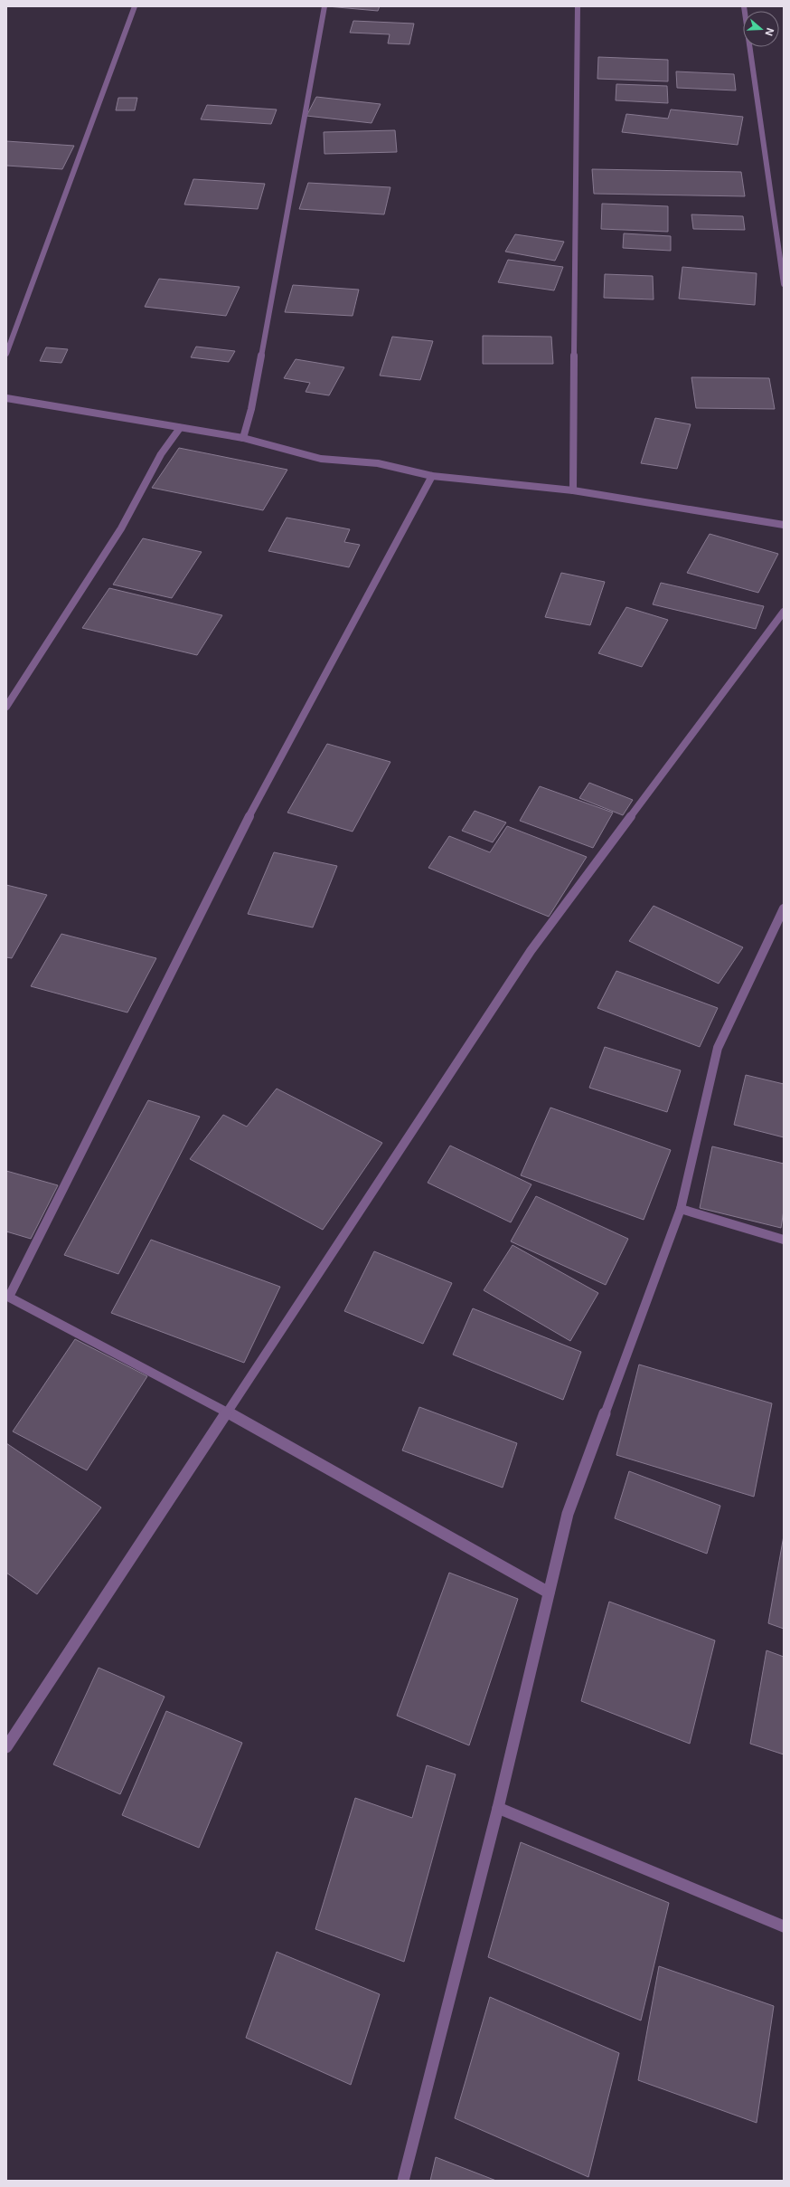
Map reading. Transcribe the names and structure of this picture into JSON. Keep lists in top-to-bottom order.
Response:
{
  "north": "right"
}
